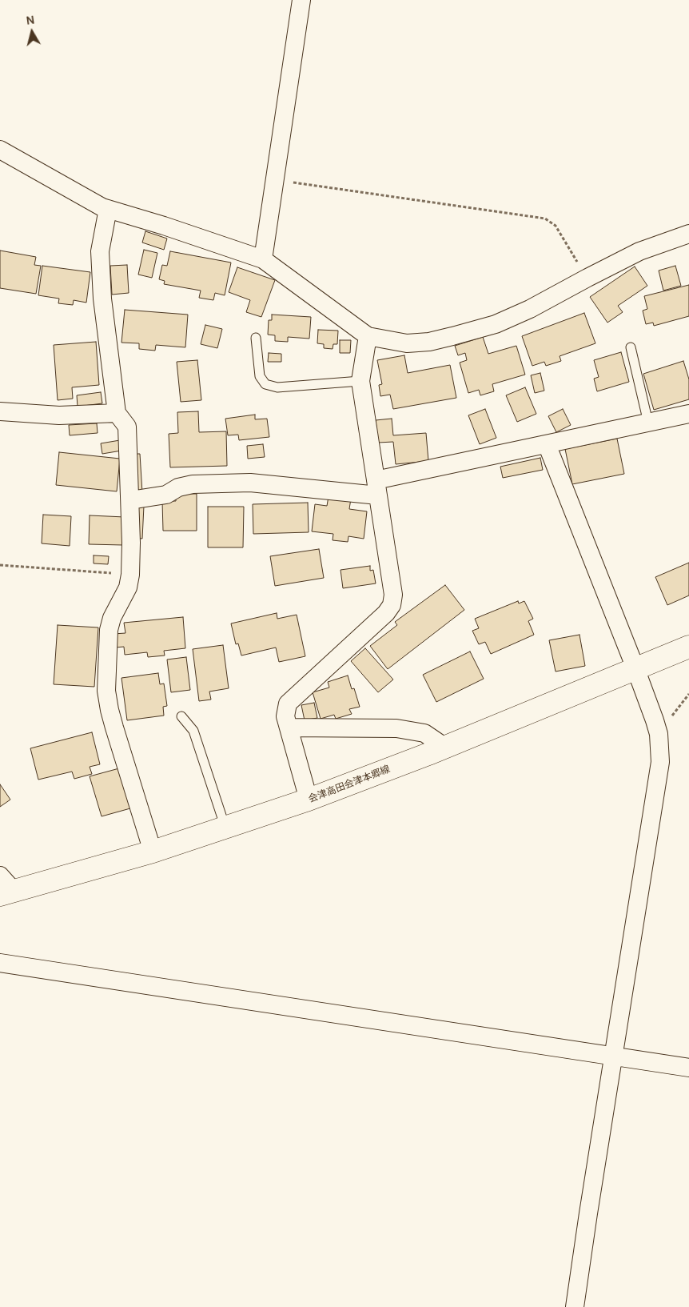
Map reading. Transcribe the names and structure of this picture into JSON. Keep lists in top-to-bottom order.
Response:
{
  "streets": {
    "main road": ["会津高田会津本郷線"]
  },
  "north": "top"
}
